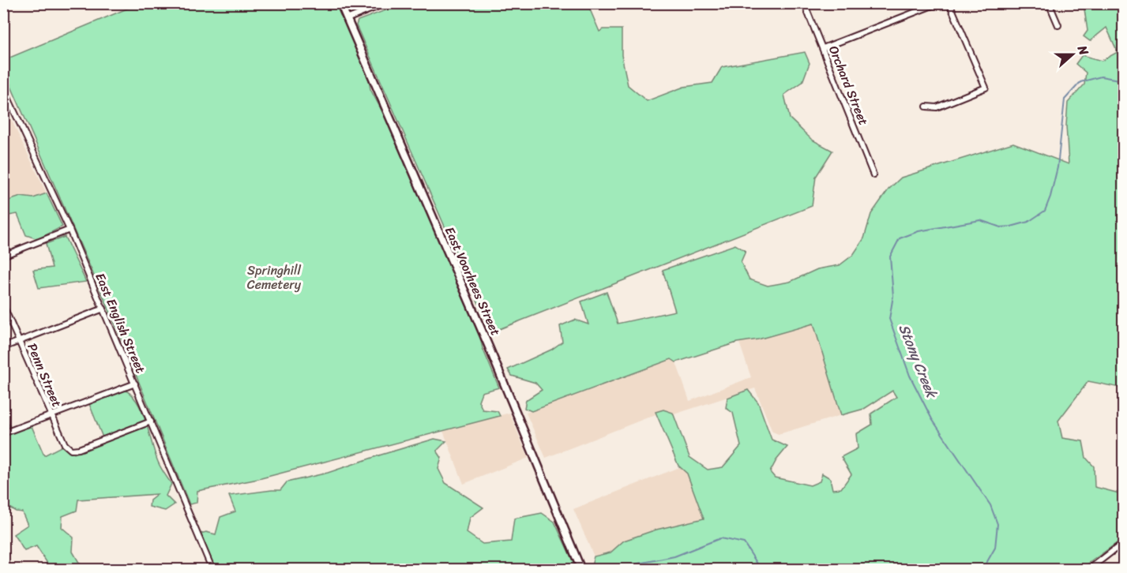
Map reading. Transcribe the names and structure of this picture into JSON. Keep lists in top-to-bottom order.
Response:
{
  "streets": {
    "main road": ["East Voorhees Street"],
    "street": ["Orchard Street", "East English Street", "Penn Street"]
  },
  "crossings": [
    ["East English Street", "Penn Street"]
  ],
  "water": ["Stony Creek"],
  "parks": ["Springhill Cemetery"],
  "north": "right"
}
